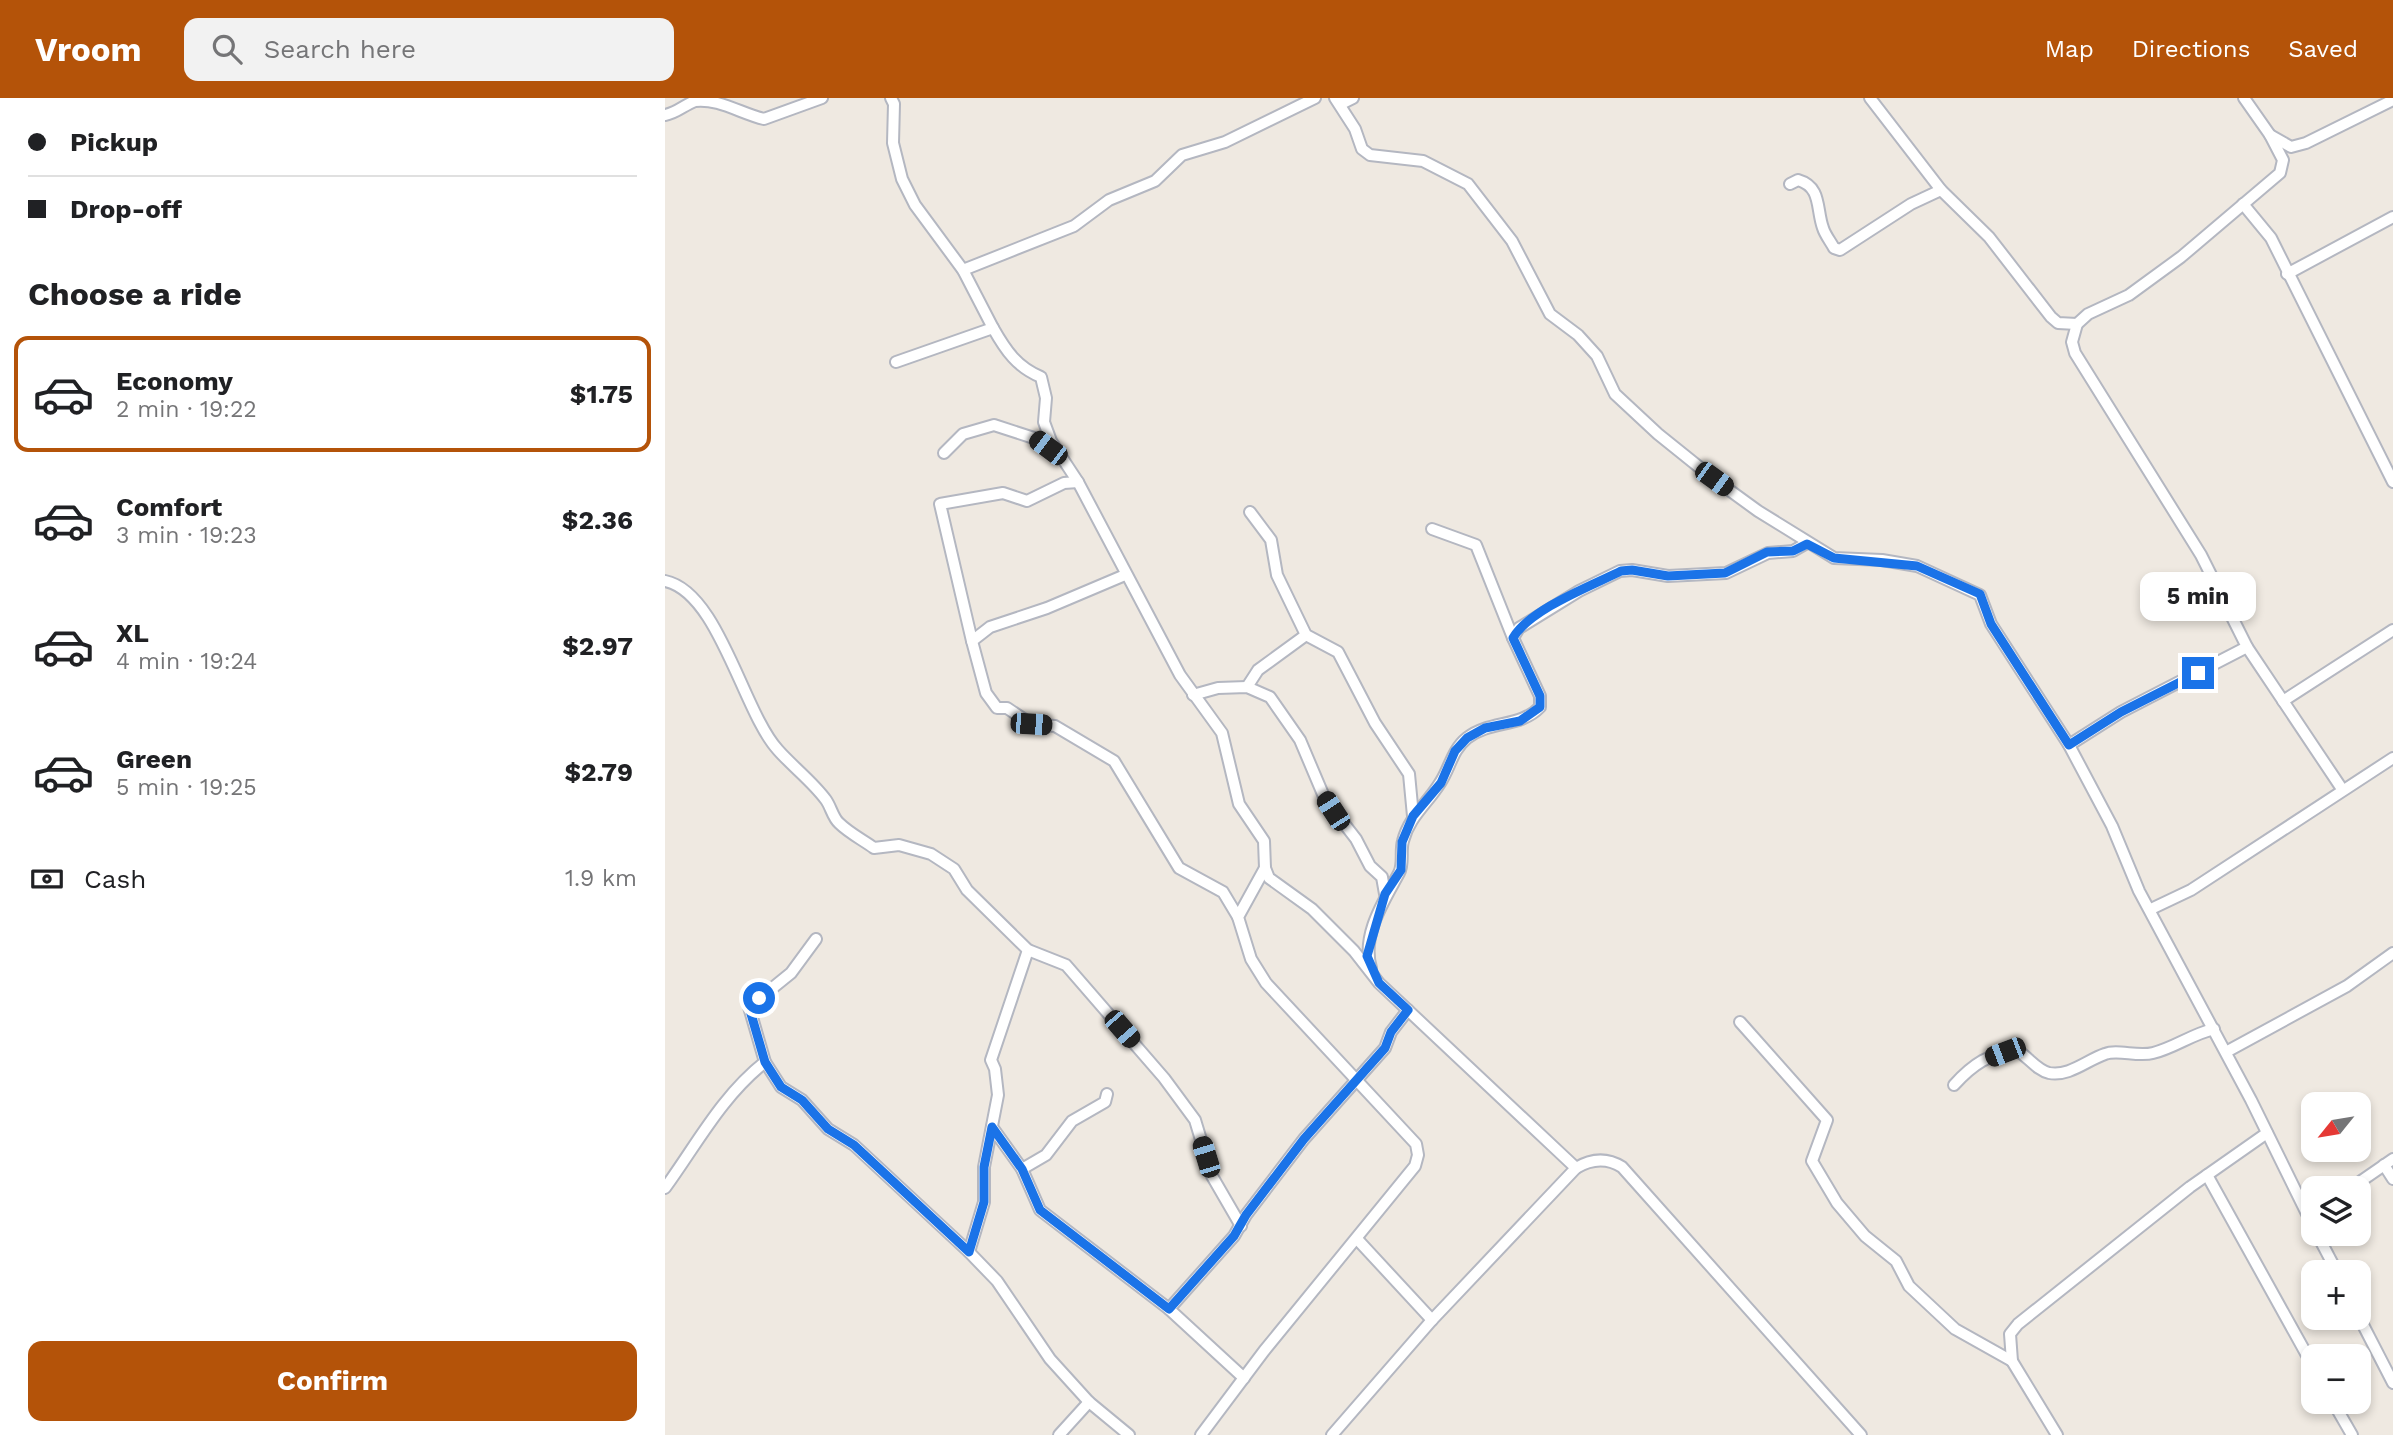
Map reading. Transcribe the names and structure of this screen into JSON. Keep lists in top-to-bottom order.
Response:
{
  "north": "bottom left",
  "page": {
    "header": "Vroom",
    "search": "Search here",
    "nav": ["Map", "Directions", "Saved"],
    "banner": ["Pickup", "Drop-off"],
    "heading": "Choose a ride",
    "list": [
      {
        "name": "Economy",
        "note": "2 min · 19:22",
        "value": "$1.75"
      },
      {
        "name": "Comfort",
        "note": "3 min · 19:23",
        "value": "$2.36"
      },
      {
        "name": "XL",
        "note": "4 min · 19:24",
        "value": "$2.97"
      },
      {
        "name": "Green",
        "note": "5 min · 19:25",
        "value": "$2.79"
      }
    ],
    "bubble": "5 min",
    "pay": ["Cash", "1.9 km"],
    "map_buttons": ["+", "−"],
    "buttons": "Confirm"
  }
}
